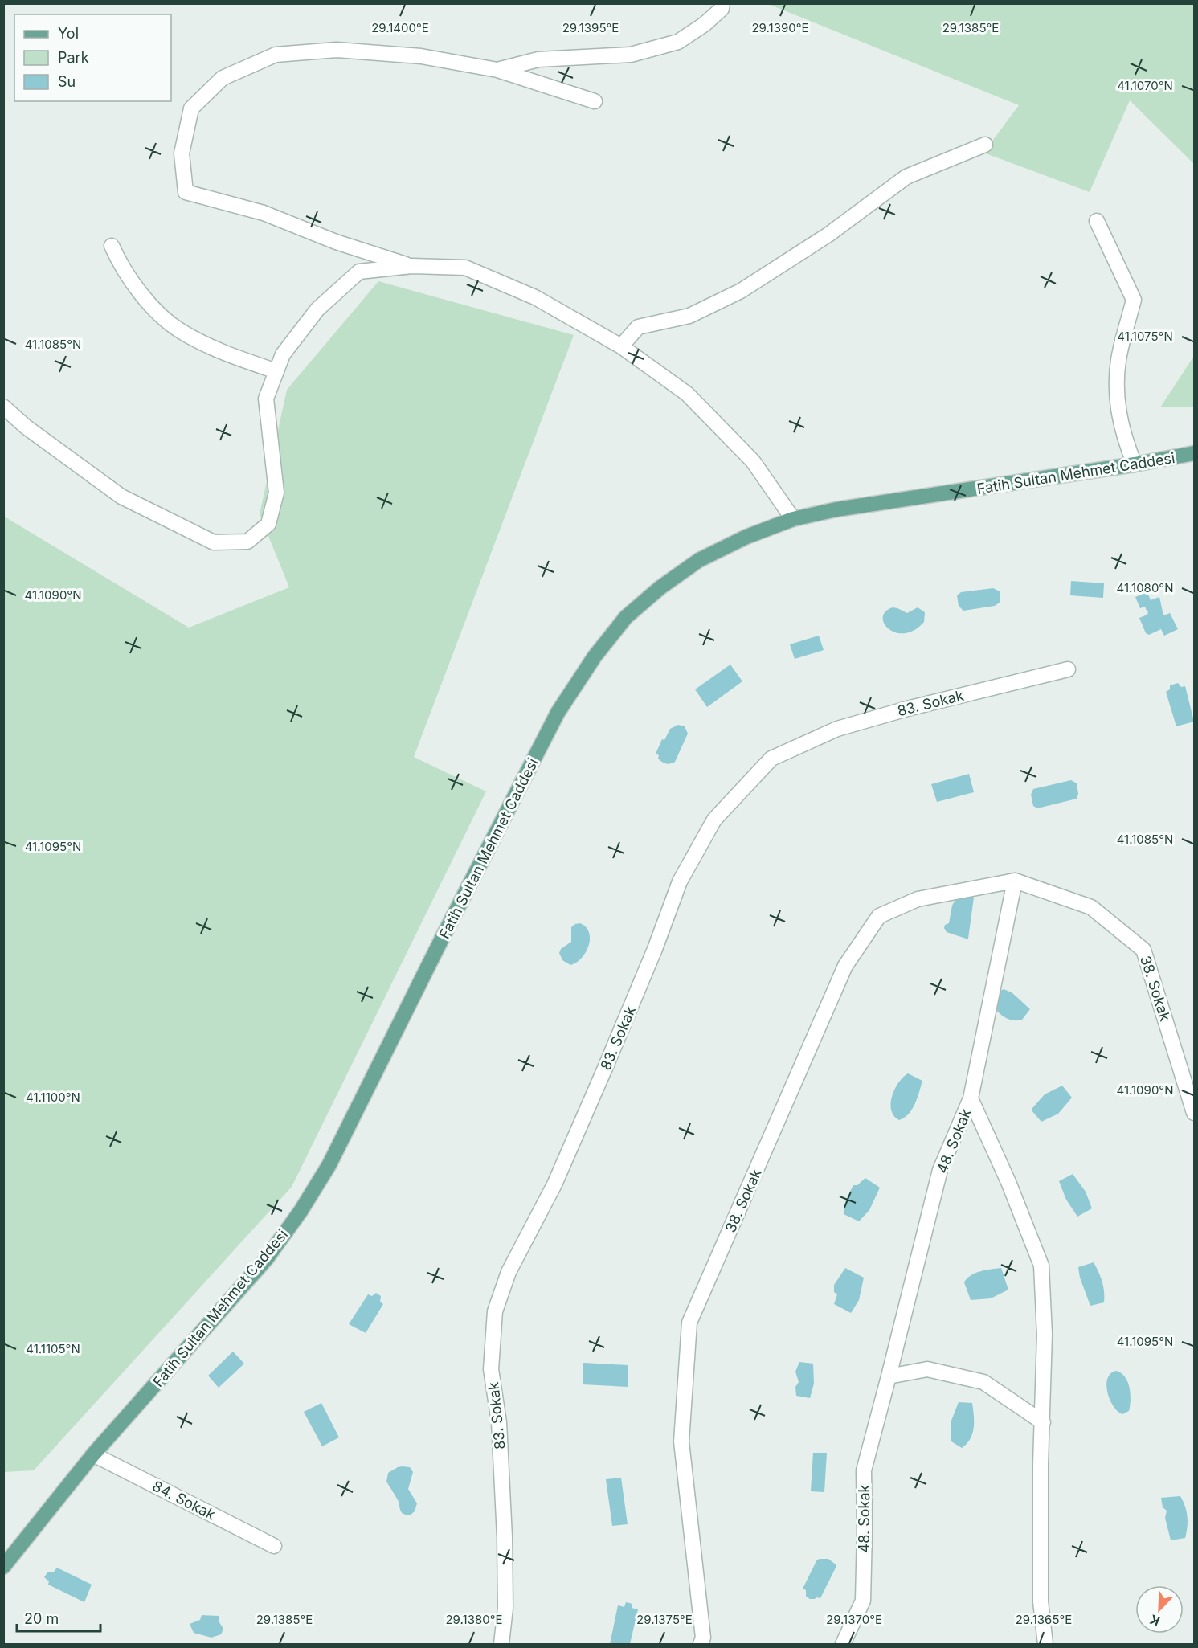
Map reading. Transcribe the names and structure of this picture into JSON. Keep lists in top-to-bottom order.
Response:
{
  "streets": {
    "main road": ["Fatih Sultan Mehmet Caddesi"],
    "street": [
      "83. Sokak",
      "38. Sokak",
      "48. Sokak",
      "84. Sokak"
    ]
  },
  "crossings": [
    ["Fatih Sultan Mehmet Caddesi", "84. Sokak"]
  ],
  "legend": ["Yol", "Park", "Su"],
  "scale_bar": "20 m",
  "north": "bottom left",
  "coordinates": [
    "29.1390°E",
    "29.1385°E",
    "29.1400°E",
    "29.1395°E",
    "41.1070°N",
    "41.1075°N",
    "41.1085°N",
    "41.1080°N",
    "41.1090°N",
    "41.1095°N",
    "41.1100°N",
    "41.1105°N",
    "29.1380°E",
    "29.1375°E",
    "29.1370°E",
    "29.1365°E"
  ]
}
